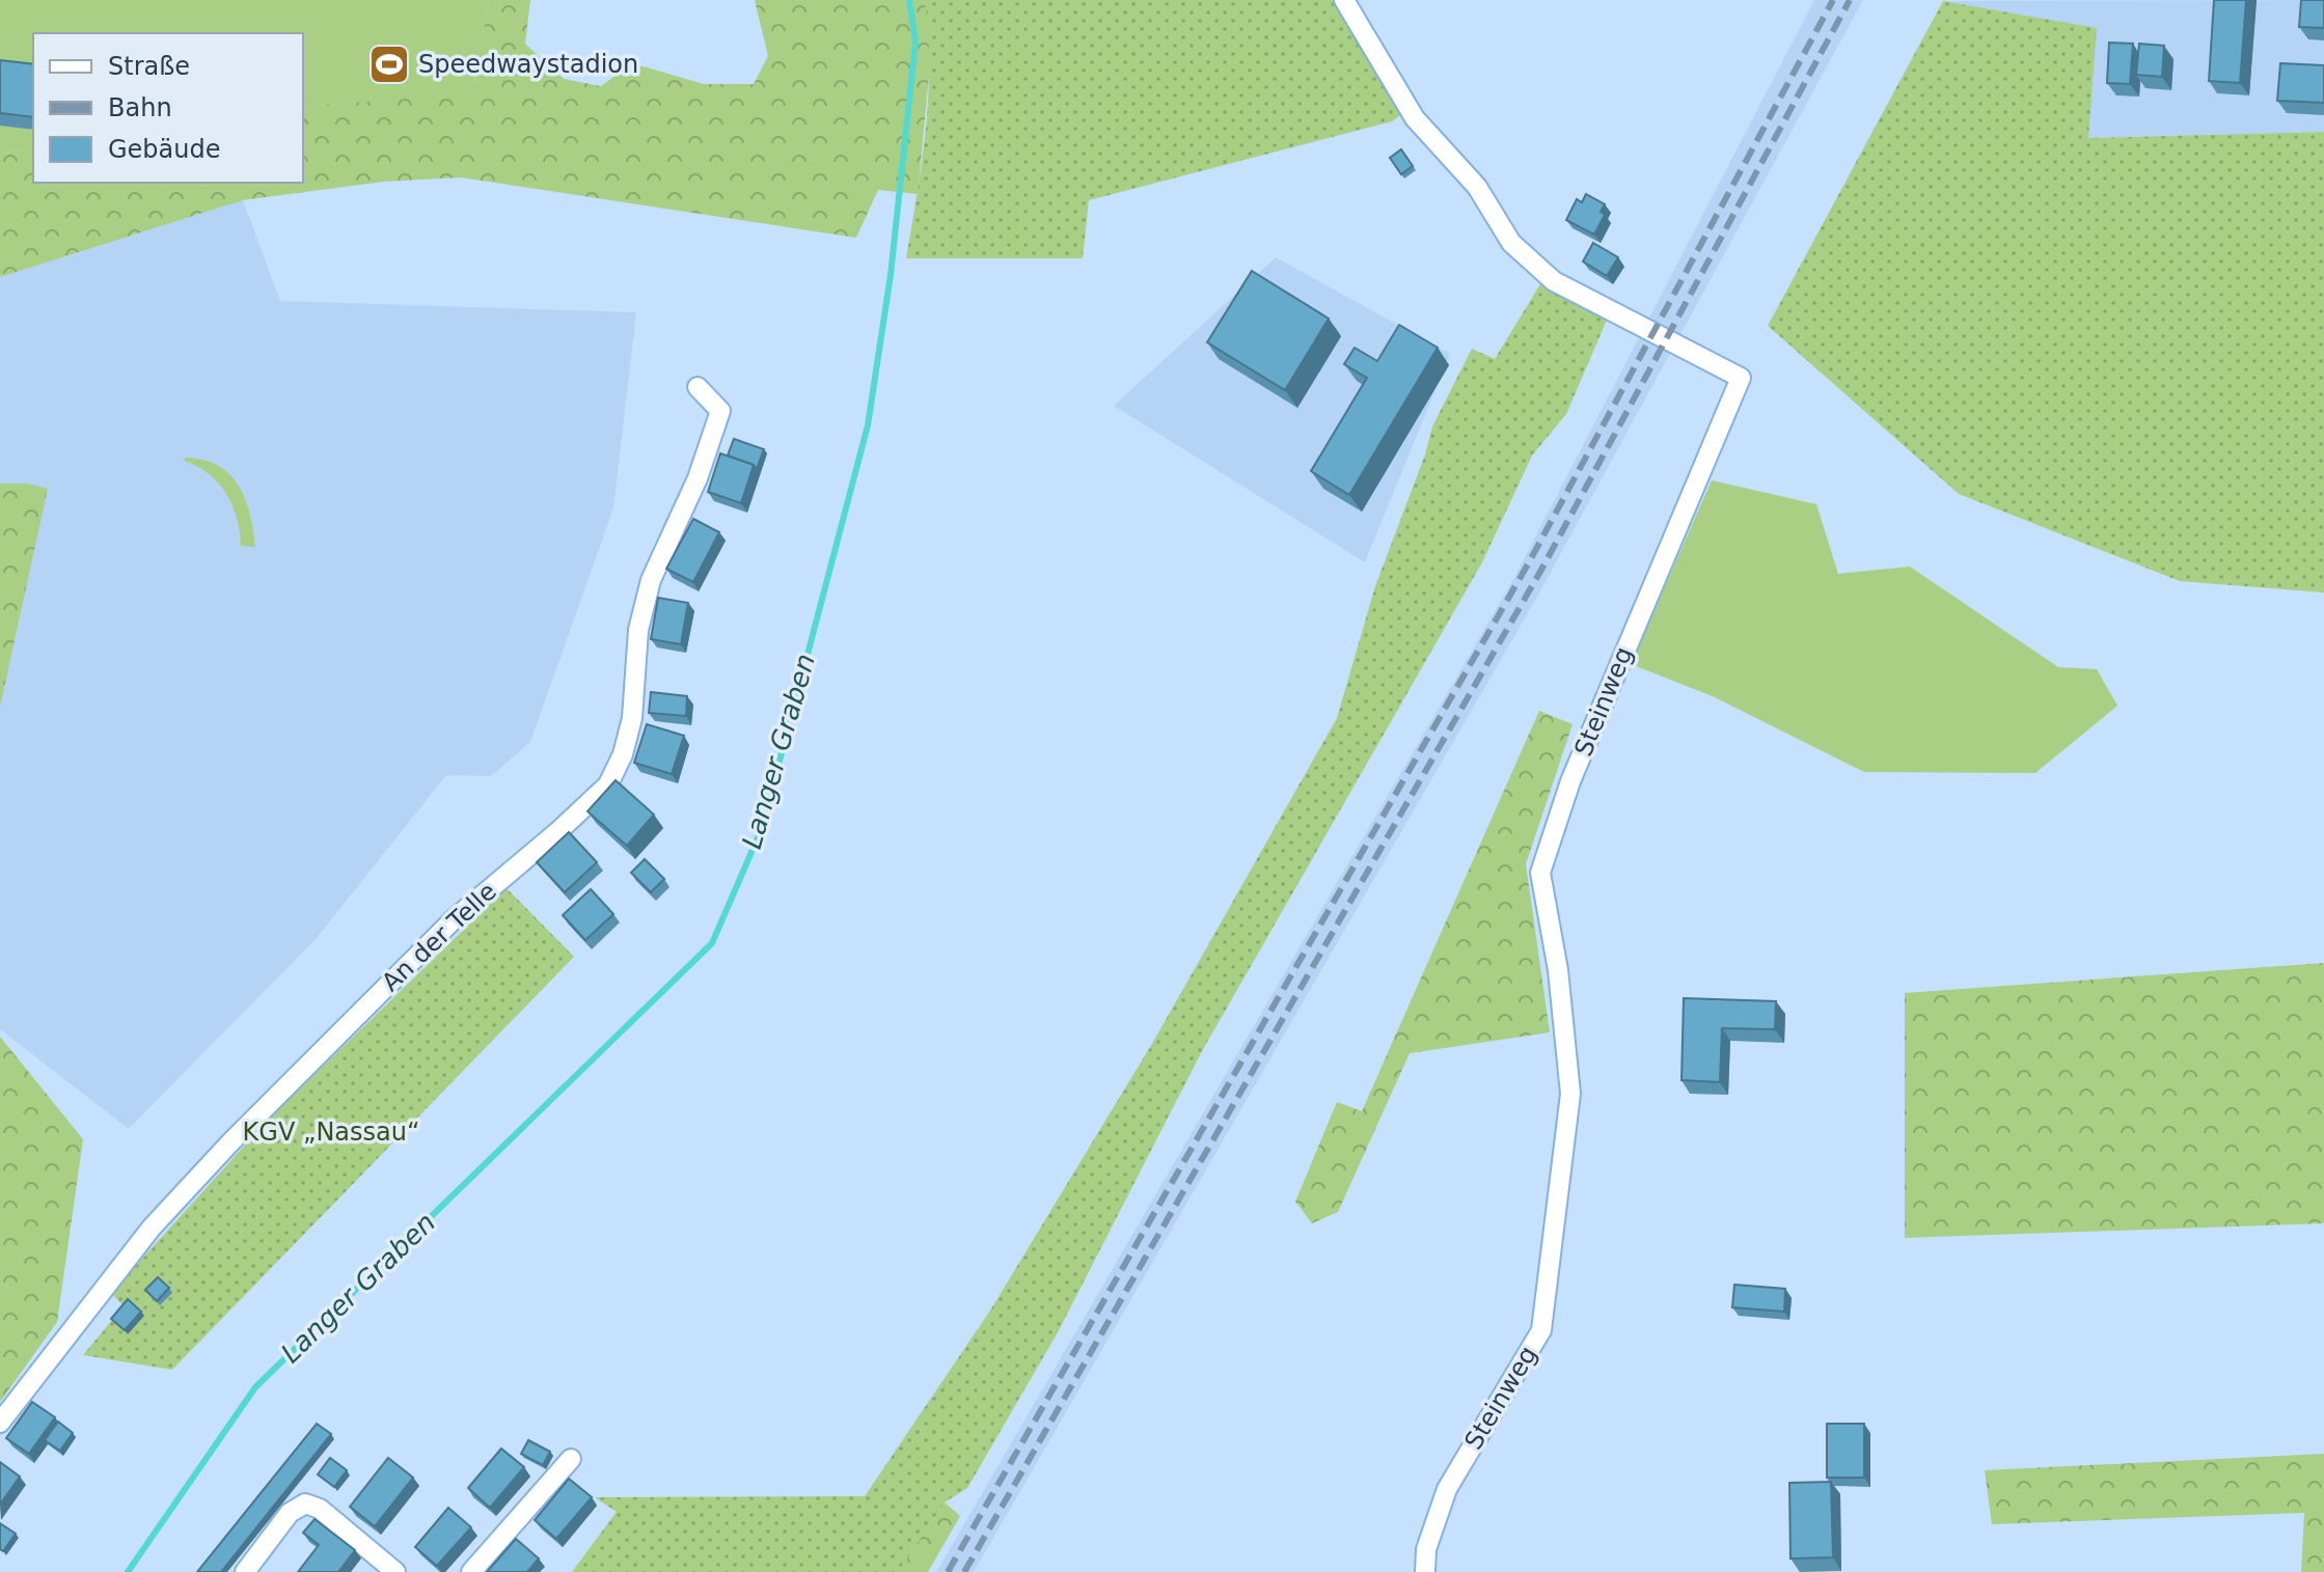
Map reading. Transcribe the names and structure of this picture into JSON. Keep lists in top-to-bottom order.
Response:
{
  "streets": {
    "street": ["Steinweg", "An der Telle"]
  },
  "water": ["Langer Graben"],
  "parks": ["KGV „Nassau“"],
  "places": {
    "sports": ["Speedwaystadion"]
  },
  "legend": ["Straße", "Bahn", "Gebäude"]
}
